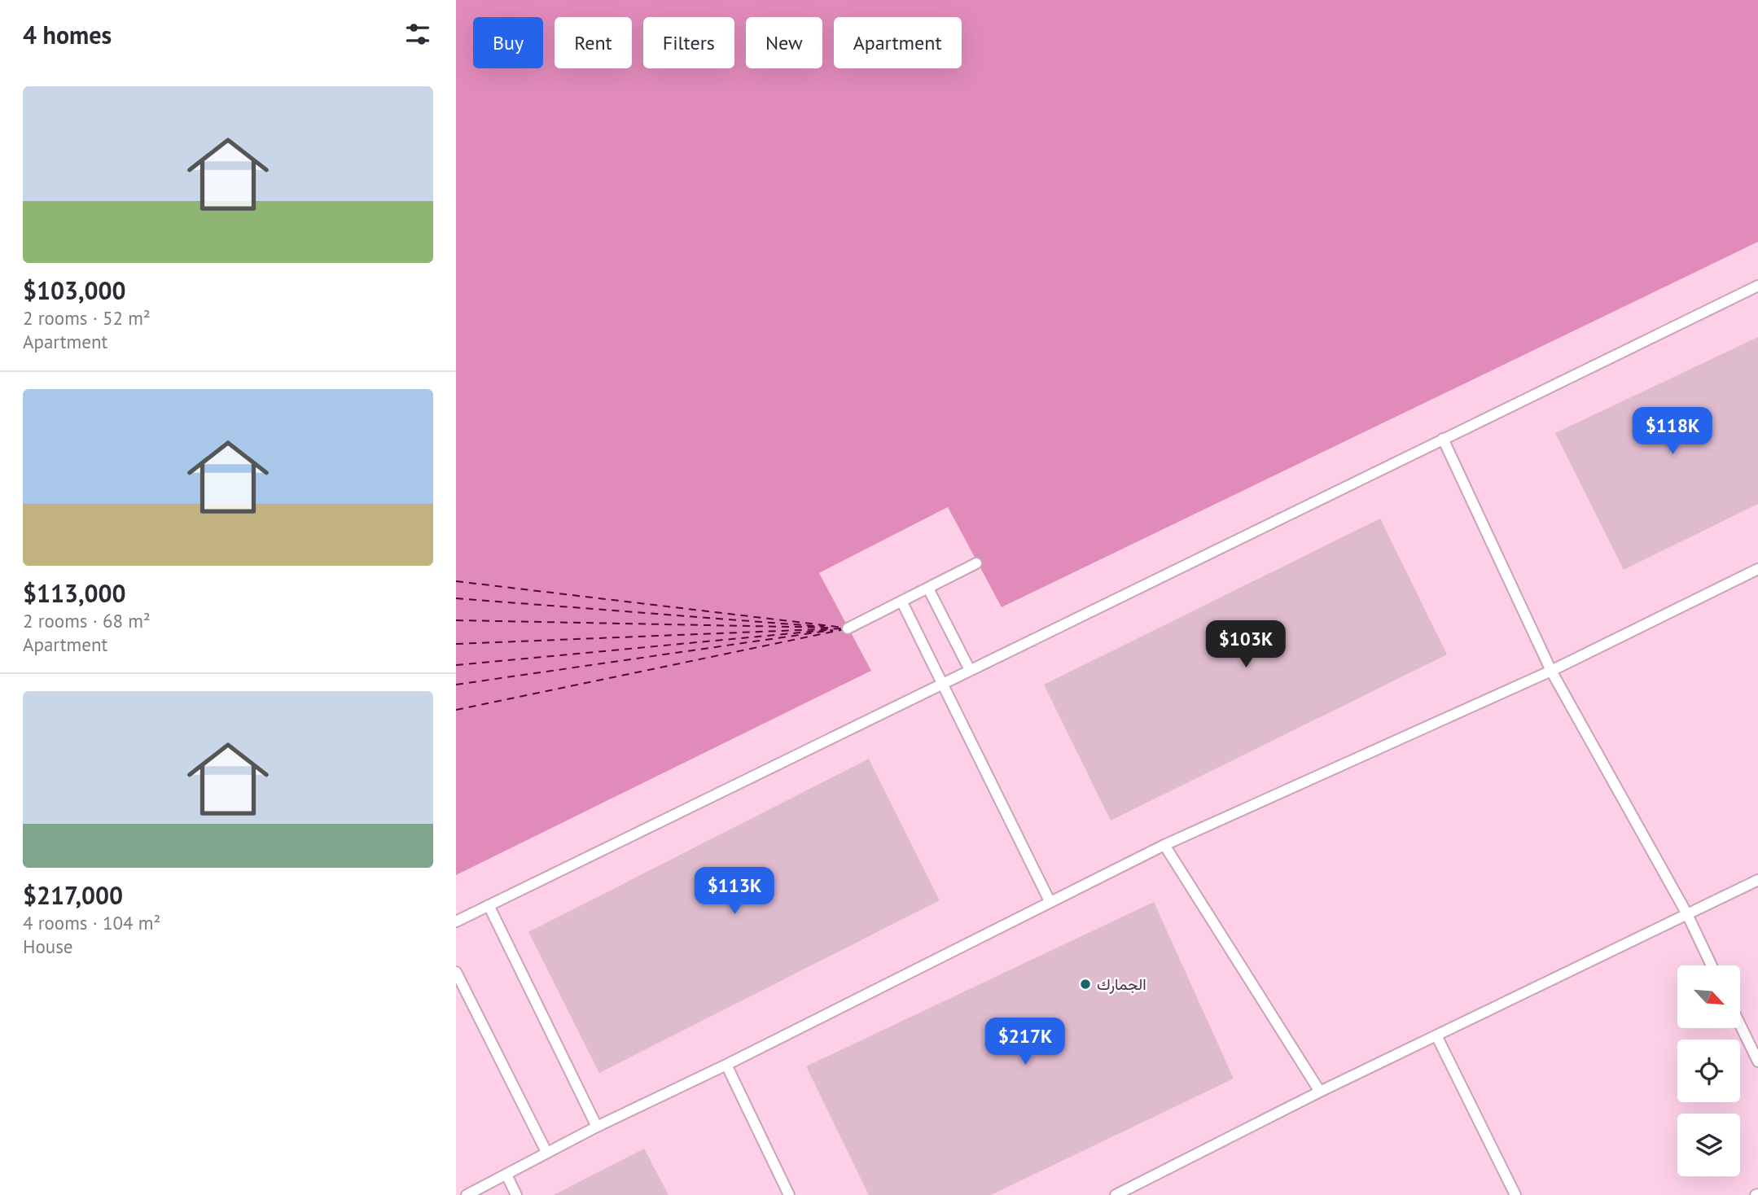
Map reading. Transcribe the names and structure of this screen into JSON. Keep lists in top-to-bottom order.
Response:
{
  "places": ["الجمارك"],
  "north": "bottom right",
  "page": {
    "heading": "4 homes",
    "chip": [
      "Buy",
      "Rent",
      "Filters",
      "New",
      "Apartment"
    ],
    "list": [
      {
        "name": "$103,000",
        "note": "2 rooms · 52 m² · Apartment"
      },
      {
        "name": "$113,000",
        "note": "2 rooms · 68 m² · Apartment"
      },
      {
        "name": "$217,000",
        "note": "4 rooms · 104 m² · House"
      }
    ],
    "price": [
      "$118K",
      "$103K",
      "$113K",
      "$217K"
    ]
  }
}
